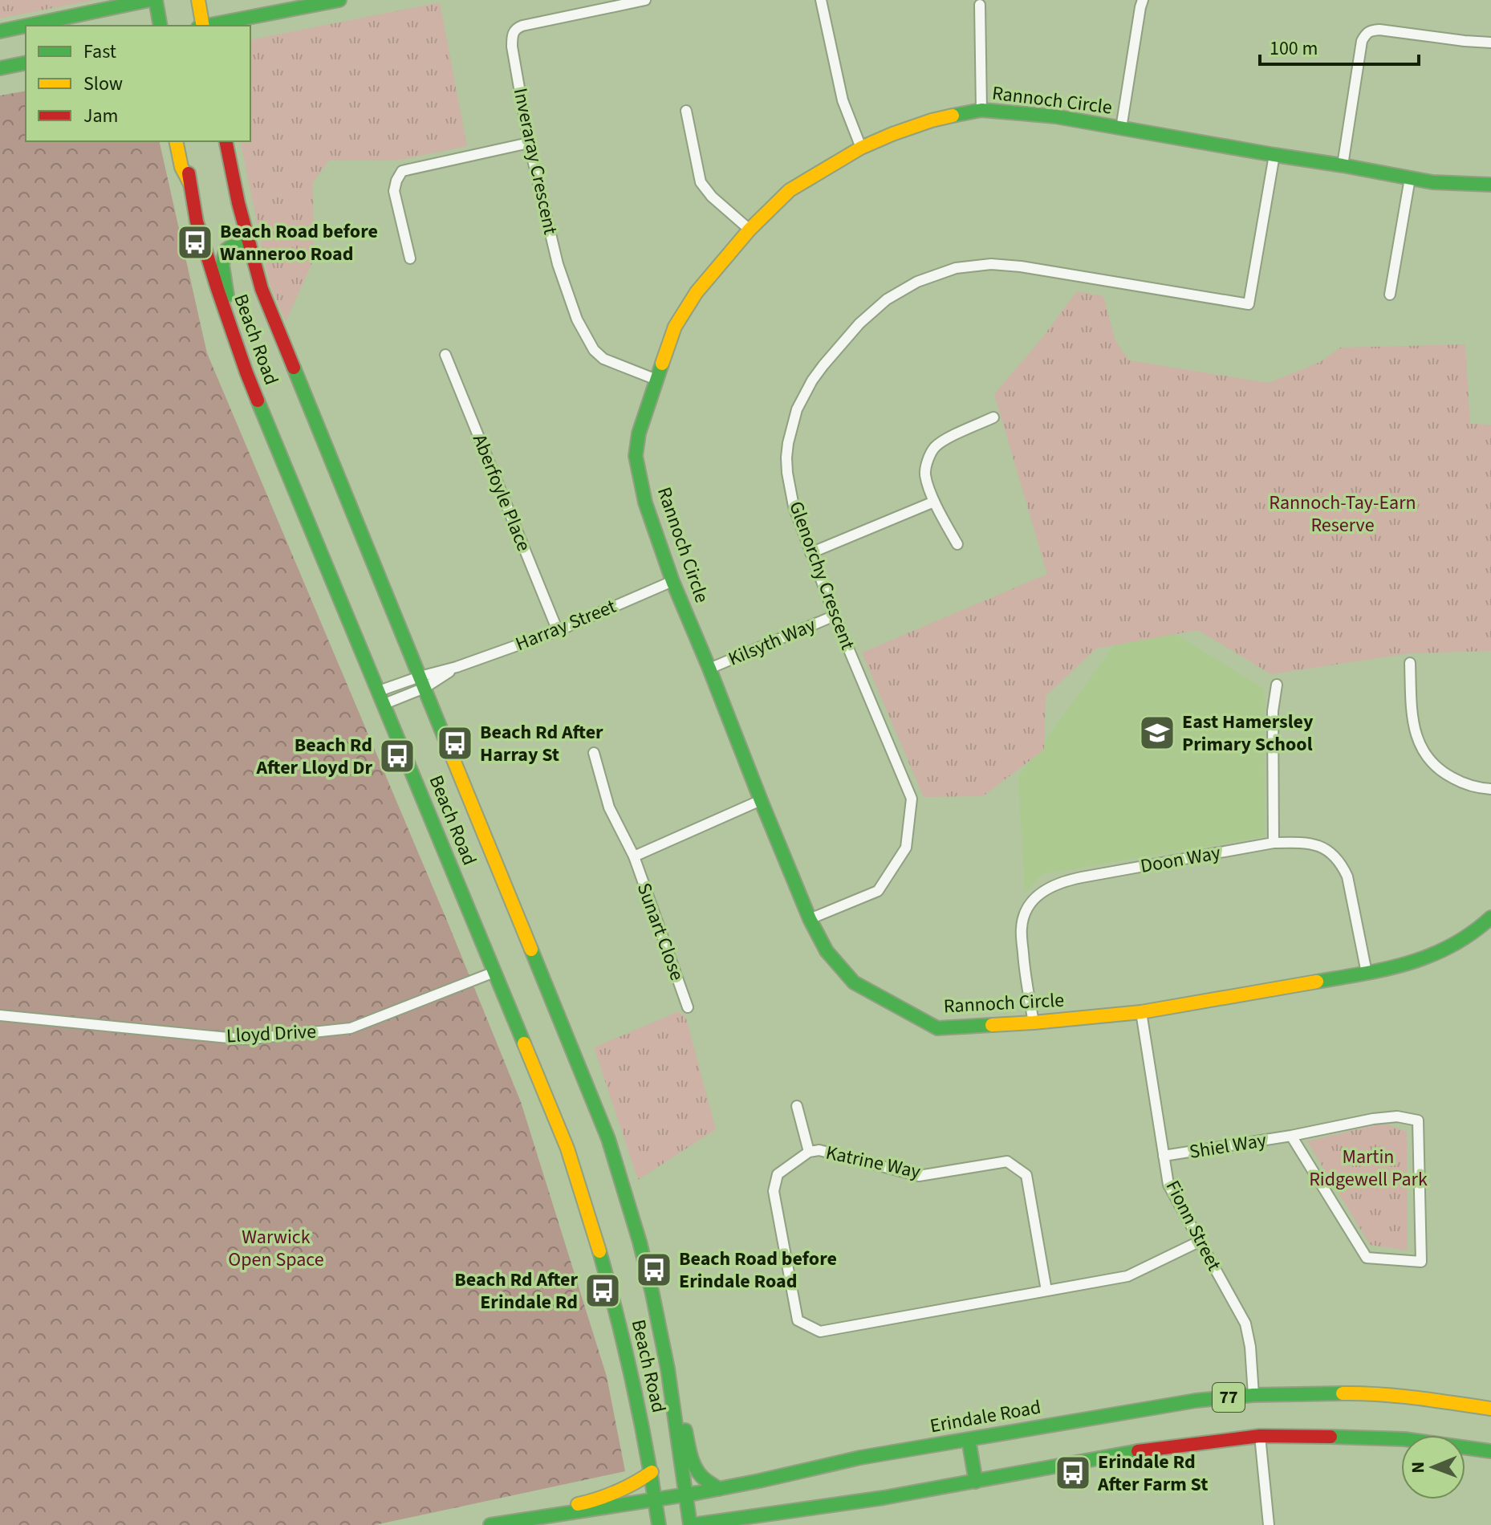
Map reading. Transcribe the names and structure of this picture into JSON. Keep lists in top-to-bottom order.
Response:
{
  "streets": {
    "main road": [
      "Rannoch Circle",
      "Beach Road",
      "77",
      "Erindale Road"
    ],
    "street": [
      "Inveraray Crescent",
      "Aberfoyle Place",
      "Glenorchy Crescent",
      "Harray Street",
      "Kilsyth Way",
      "Doon Way",
      "Sunart Close",
      "Lloyd Drive",
      "Shiel Way",
      "Katrine Way",
      "Fionn Street"
    ]
  },
  "crossings": [
    ["Rannoch Circle", "Inveraray Crescent"],
    ["Rannoch Circle", "Glenorchy Crescent"],
    ["Rannoch Circle", "Harray Street"],
    ["Rannoch Circle", "Kilsyth Way"],
    ["Rannoch Circle", "Doon Way"],
    ["Rannoch Circle", "Sunart Close"],
    ["Rannoch Circle", "Fionn Street"],
    ["Beach Road", "Harray Street"],
    ["Beach Road", "Lloyd Drive"],
    ["Beach Road", "77"],
    ["Beach Road", "Erindale Road"],
    ["Aberfoyle Place", "Harray Street"],
    ["Glenorchy Crescent", "Kilsyth Way"],
    ["Shiel Way", "Fionn Street"],
    ["Katrine Way", "Fionn Street"],
    ["Fionn Street", "Erindale Road"]
  ],
  "parks": ["Rannoch-Tay-Earn Reserve", "Martin Ridgewell Park", "Warwick Open Space"],
  "places": {
    "bus stop": [
      "Beach Road before Wanneroo Road",
      "Beach Rd After Harray St",
      "Beach Rd After Lloyd Dr",
      "Beach Road before Erindale Road",
      "Beach Rd After Erindale Rd",
      "Erindale Rd After Farm St"
    ],
    "school or university": ["East Hamersley Primary School"]
  },
  "legend": ["Fast", "Slow", "Jam"],
  "scale_bar": "100 m",
  "north": "left"
}
